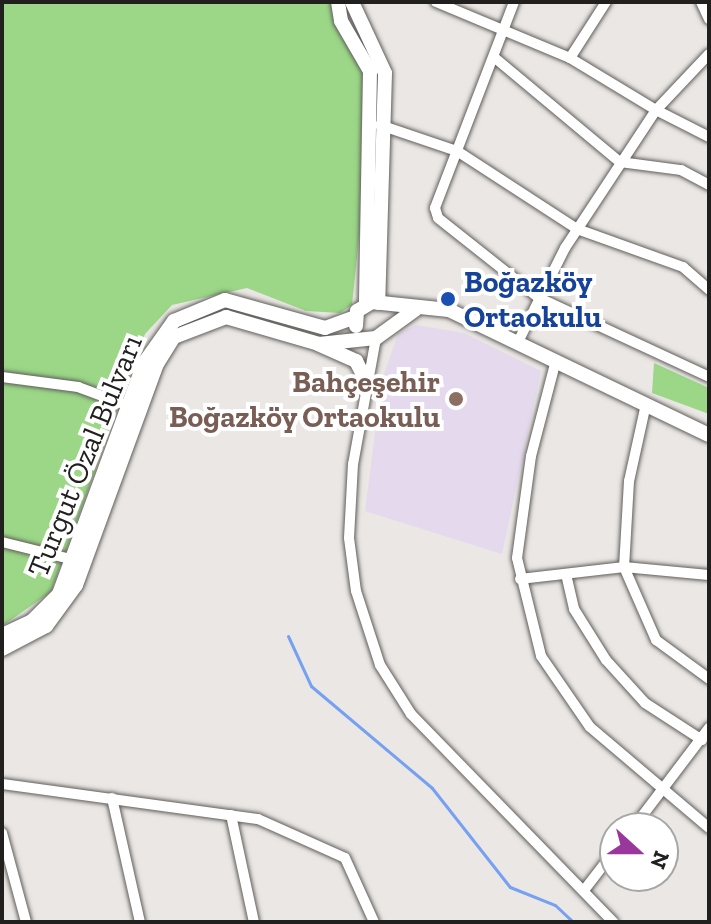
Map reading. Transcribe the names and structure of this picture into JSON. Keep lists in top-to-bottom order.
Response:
{
  "streets": {
    "street": ["Turgut Özal Bulvarı"]
  },
  "places": ["Boğazköy Ortaokulu", "Bahçeşehir Boğazköy Ortaokulu"],
  "north": "right"
}
